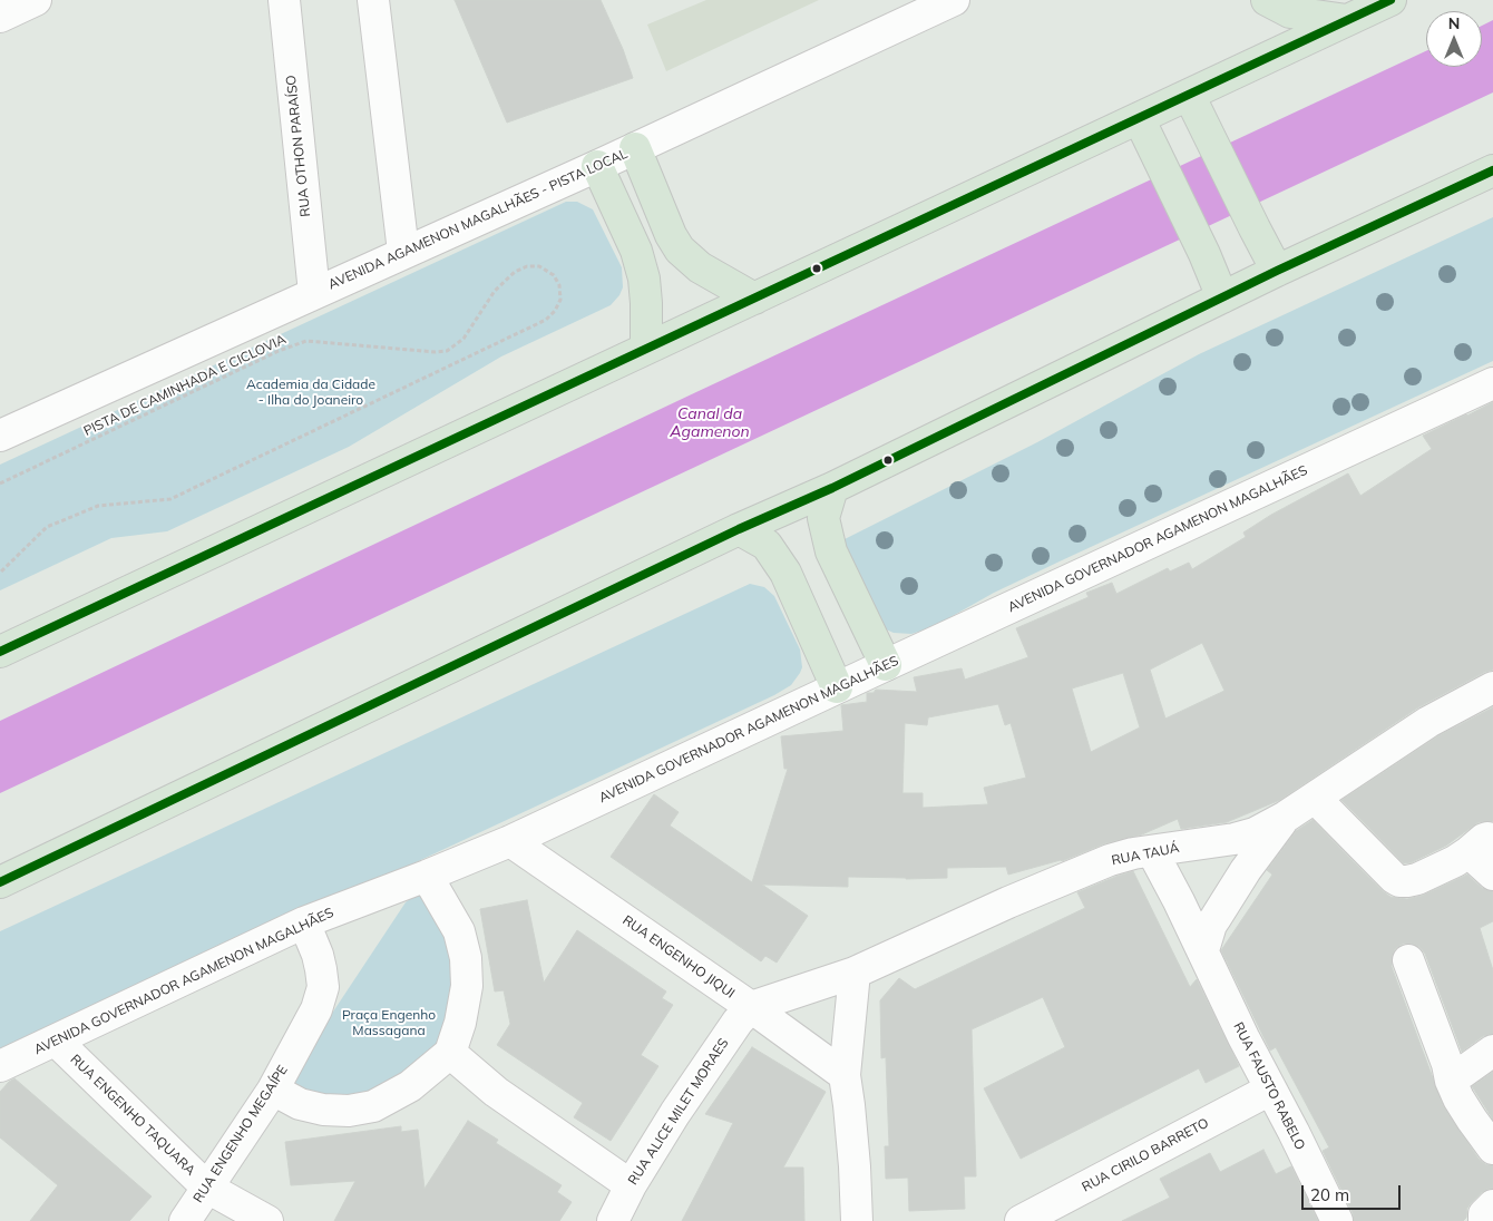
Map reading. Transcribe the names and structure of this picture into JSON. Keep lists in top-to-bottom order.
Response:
{
  "streets": {
    "street": [
      "RUA OTHON PARAÍSO",
      "AVENIDA AGAMENON MAGALHÃES - PISTA LOCAL",
      "AVENIDA GOVERNADOR AGAMENON MAGALHÃES",
      "RUA TAUÁ",
      "RUA ENGENHO JIQUI",
      "RUA FAUSTO RABELO",
      "RUA ALICE MILET MORAES",
      "RUA ENGENHO TAQUARA",
      "RUA ENGENHO MEGAÍPE",
      "RUA CIRILO BARRETO"
    ],
    "path": ["PISTA DE CAMINHADA E CICLOVIA"]
  },
  "crossings": [
    ["RUA OTHON PARAÍSO", "AVENIDA AGAMENON MAGALHÃES - PISTA LOCAL"],
    ["AVENIDA GOVERNADOR AGAMENON MAGALHÃES", "RUA ENGENHO JIQUI"],
    ["AVENIDA GOVERNADOR AGAMENON MAGALHÃES", "RUA ENGENHO TAQUARA"],
    ["AVENIDA GOVERNADOR AGAMENON MAGALHÃES", "RUA ENGENHO MEGAÍPE"],
    ["RUA TAUÁ", "RUA ENGENHO JIQUI"],
    ["RUA TAUÁ", "RUA FAUSTO RABELO"],
    ["RUA TAUÁ", "RUA ALICE MILET MORAES"],
    ["RUA ENGENHO JIQUI", "RUA ALICE MILET MORAES"],
    ["RUA FAUSTO RABELO", "RUA CIRILO BARRETO"],
    ["RUA ENGENHO TAQUARA", "RUA ENGENHO MEGAÍPE"]
  ],
  "water": ["Canal da Agamenon"],
  "parks": ["Academia da Cidade - Ilha do Joaneiro", "Praça Engenho Massagana"],
  "scale_bar": "20 m",
  "north": "top"
}
